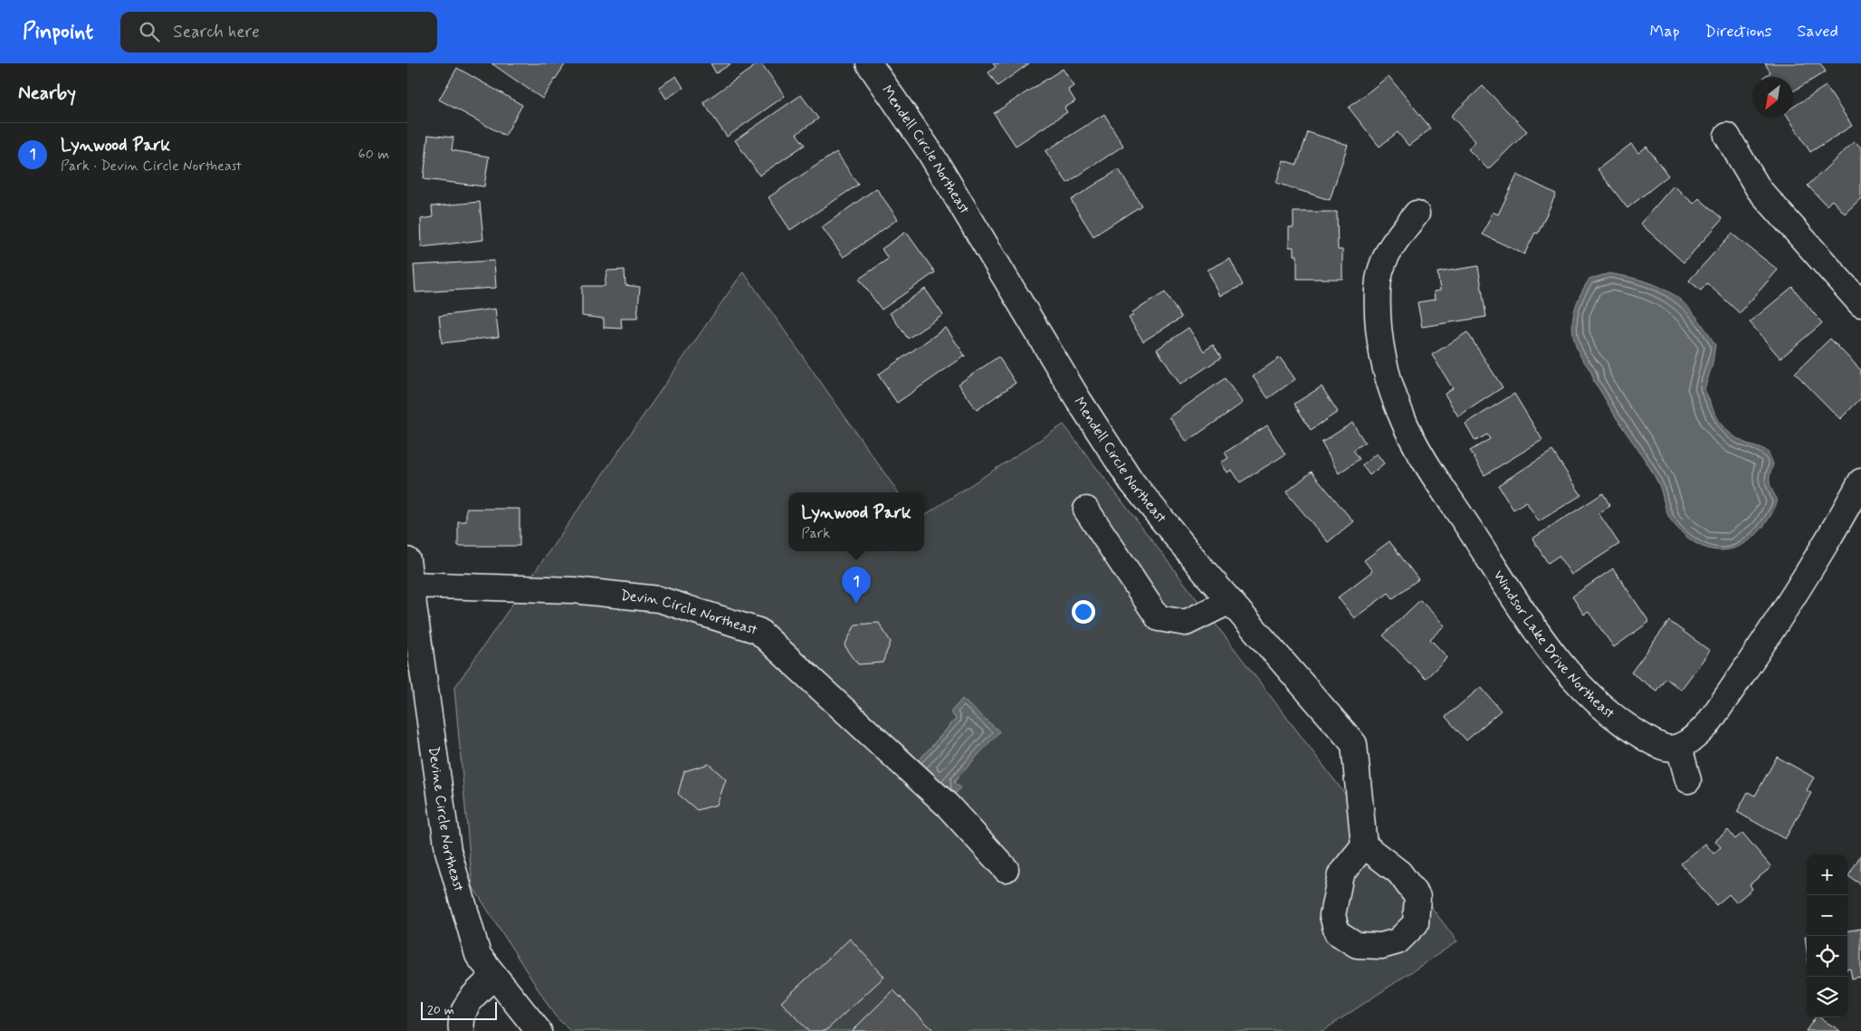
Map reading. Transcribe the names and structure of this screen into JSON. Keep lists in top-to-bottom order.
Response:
{
  "streets": {
    "street": [
      "Mendell Circle Northeast",
      "Devin Circle Northeast",
      "Windsor Lake Drive Northeast",
      "Devine Circle Northeast"
    ]
  },
  "crossings": [
    ["Devin Circle Northeast", "Devine Circle Northeast"]
  ],
  "scale_bar": "20 m",
  "north": "bottom left",
  "page": {
    "header": "Pinpoint",
    "search": "Search here",
    "nav": ["Map", "Directions", "Saved"],
    "heading": "Nearby",
    "list": [
      {
        "mark": "1",
        "name": "Lynwood Park",
        "note": "Park · Devin Circle Northeast",
        "value": "60 m"
      }
    ],
    "popup": ["Lynwood Park", "Park"],
    "pins": "1",
    "map_buttons": ["+", "−"],
    "scale": "20 m"
  }
}
